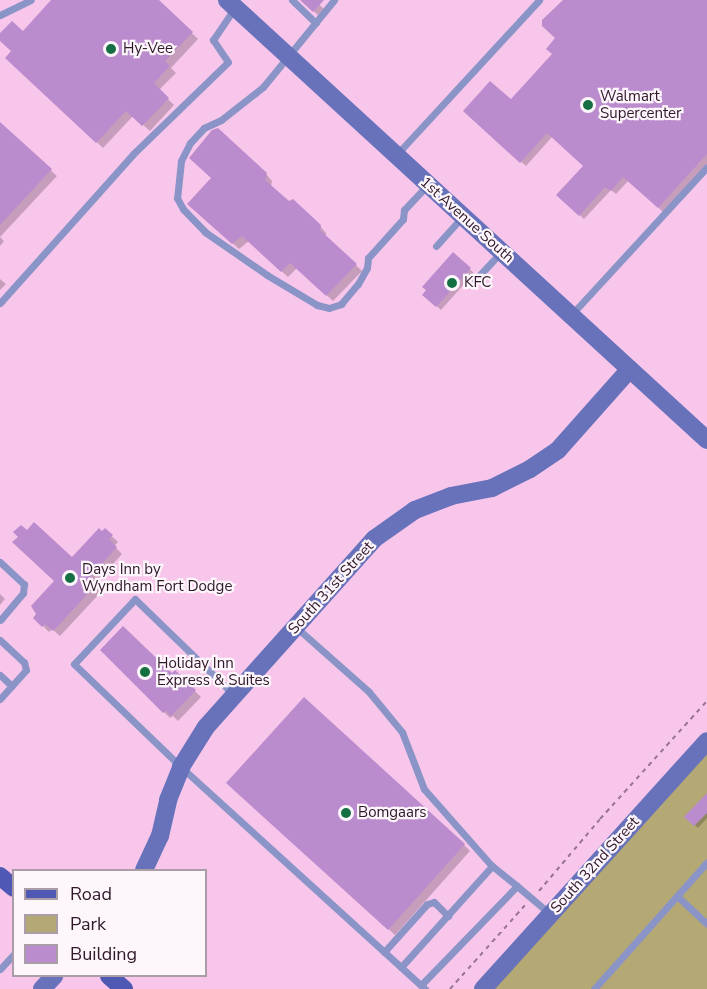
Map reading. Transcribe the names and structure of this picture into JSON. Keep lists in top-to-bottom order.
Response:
{
  "streets": {
    "street": ["1st Avenue South", "South 31st Street", "South 32nd Street"]
  },
  "crossings": [
    ["1st Avenue South", "South 31st Street"]
  ],
  "places": [
    "Hy-Vee",
    "Walmart Supercenter",
    "KFC",
    "Days Inn by Wyndham Fort Dodge",
    "Holiday Inn Express & Suites",
    "Bomgaars"
  ],
  "legend": ["Road", "Park", "Building"]
}
